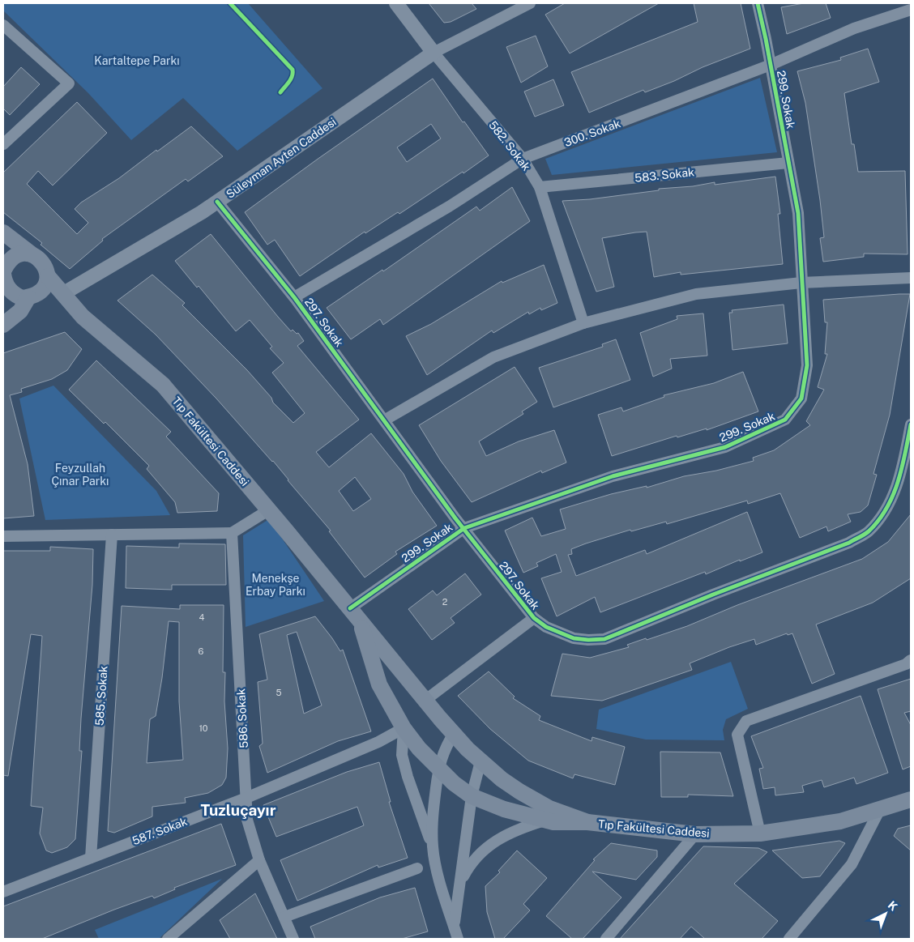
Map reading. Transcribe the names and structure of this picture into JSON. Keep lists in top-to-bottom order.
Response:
{
  "streets": {
    "main road": ["Tıp Fakültesi Caddesi"],
    "street": [
      "299. Sokak",
      "300. Sokak",
      "582. Sokak",
      "Süleyman Ayten Caddesi",
      "583. Sokak",
      "297. Sokak",
      "585. Sokak",
      "586. Sokak",
      "587. Sokak"
    ]
  },
  "crossings": [
    ["299. Sokak", "300. Sokak"],
    ["299. Sokak", "583. Sokak"],
    ["299. Sokak", "297. Sokak"],
    ["299. Sokak", "Tıp Fakültesi Caddesi"],
    ["300. Sokak", "582. Sokak"],
    ["300. Sokak", "297. Sokak"],
    ["582. Sokak", "Süleyman Ayten Caddesi"],
    ["582. Sokak", "583. Sokak"],
    ["Süleyman Ayten Caddesi", "297. Sokak"],
    ["Süleyman Ayten Caddesi", "Tıp Fakültesi Caddesi"],
    ["585. Sokak", "587. Sokak"],
    ["586. Sokak", "587. Sokak"]
  ],
  "districts": ["Tuzluçayır"],
  "parks": ["Kartaltepe Parkı", "Feyzullah Çınar Parkı", "Menekşe Erbay Parkı"],
  "house_numbers": [
    "2",
    "4",
    "6",
    "5",
    "10"
  ],
  "north": "top right"
}
